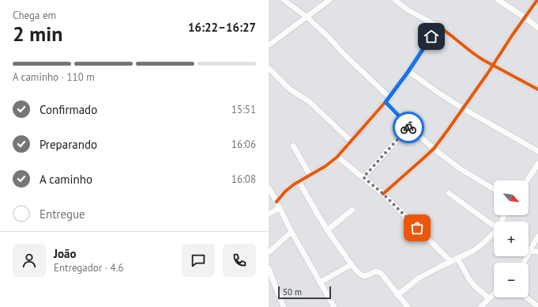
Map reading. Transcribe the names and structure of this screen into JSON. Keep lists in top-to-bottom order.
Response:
{
  "scale_bar": "50 m",
  "north": "bottom right",
  "page": {
    "heading": ["2 min", "Chega em", "16:22–16:27"],
    "panel": ["João", "Entregador · 4.6"],
    "bar": "A caminho · 110 m",
    "list": [
      ["Confirmado", "15:51"],
      ["Preparando", "16:06"],
      ["A caminho", "16:08"],
      "Entregue"
    ],
    "map_buttons": ["+", "−"],
    "scale": "50 m"
  }
}
